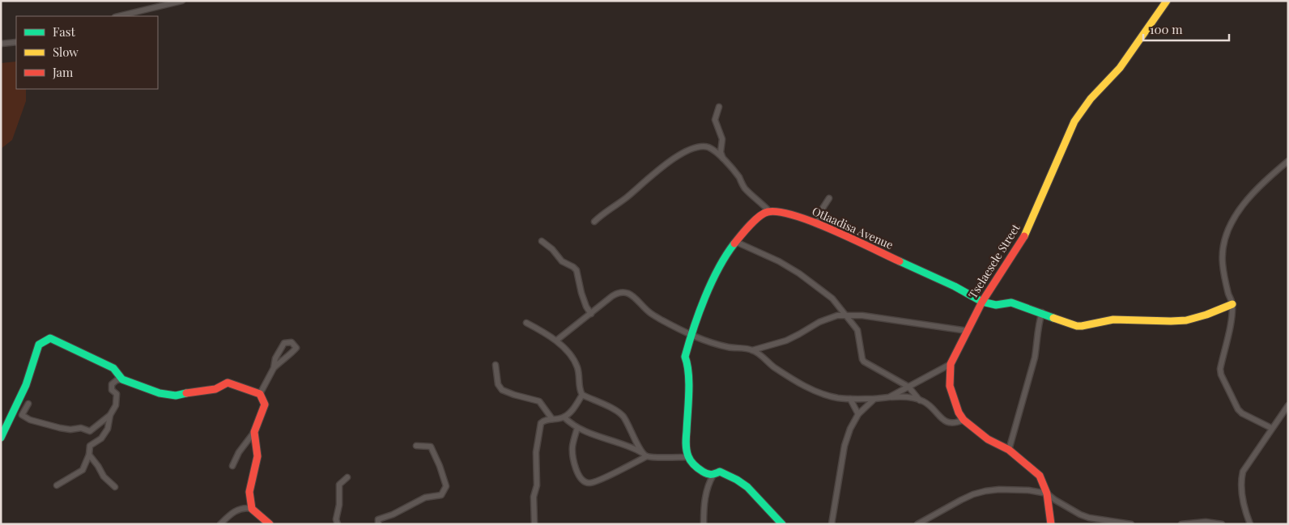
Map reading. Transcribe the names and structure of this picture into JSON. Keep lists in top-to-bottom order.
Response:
{
  "streets": {
    "street": ["Otlaadisa Avenue", "Tselaesele Street"]
  },
  "crossings": [
    ["Otlaadisa Avenue", "Tselaesele Street"]
  ],
  "legend": ["Fast", "Slow", "Jam"],
  "scale_bar": "100 m"
}
